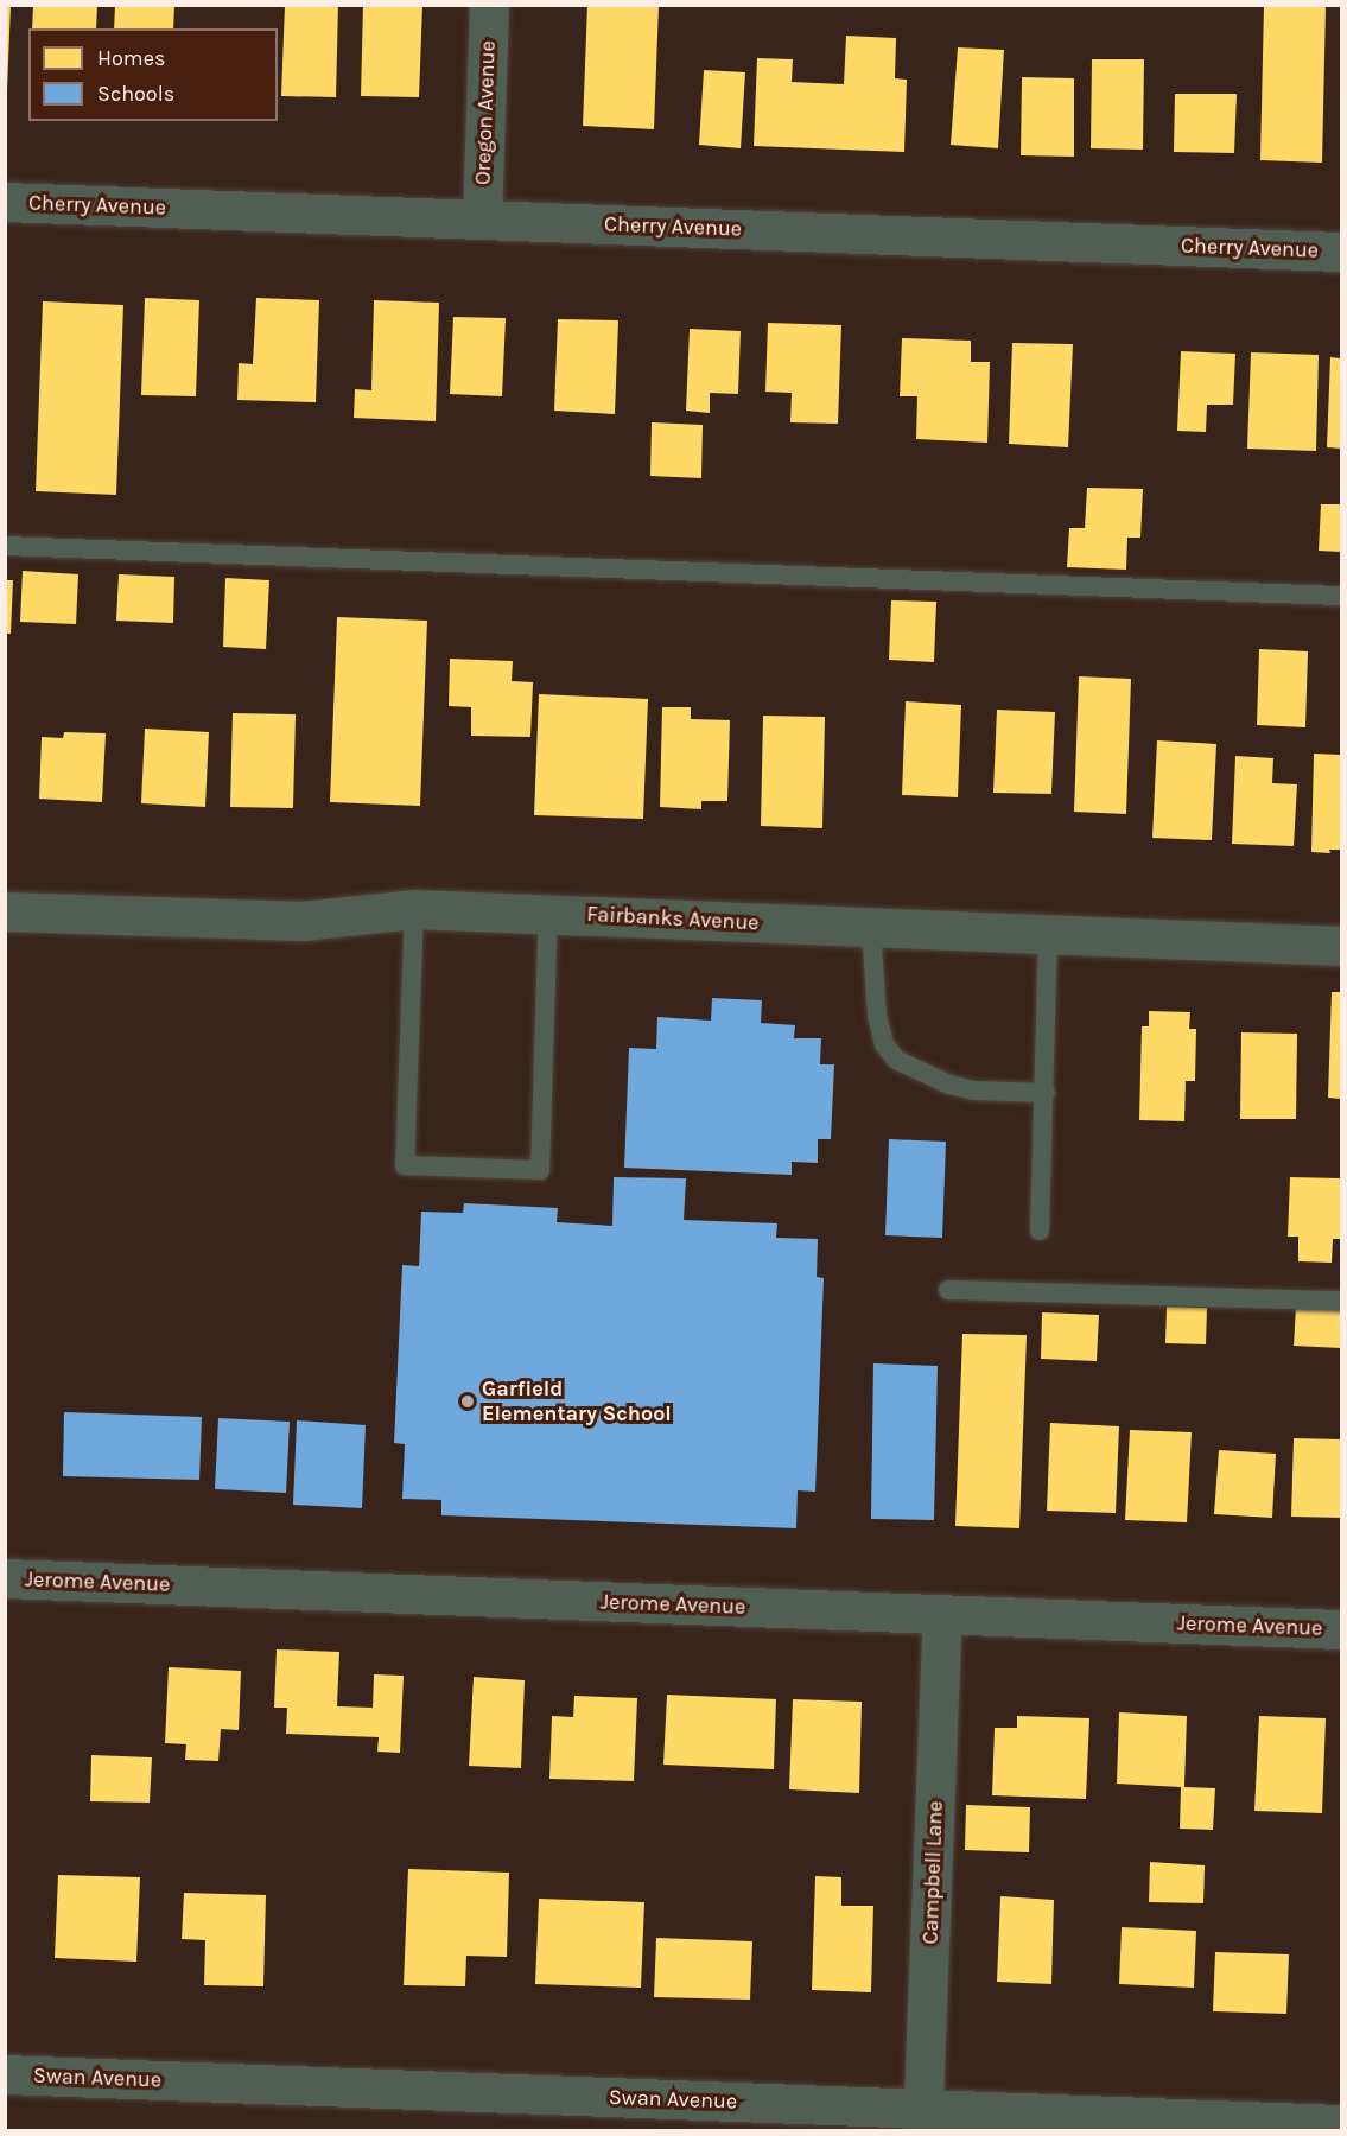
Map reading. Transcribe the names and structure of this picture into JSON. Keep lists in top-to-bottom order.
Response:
{
  "streets": {
    "street": [
      "Oregon Avenue",
      "Cherry Avenue",
      "Fairbanks Avenue",
      "Jerome Avenue",
      "Campbell Lane",
      "Swan Avenue"
    ]
  },
  "crossings": [
    ["Oregon Avenue", "Cherry Avenue"],
    ["Jerome Avenue", "Campbell Lane"],
    ["Campbell Lane", "Swan Avenue"]
  ],
  "places": ["Garfield Elementary School"],
  "legend": ["Homes", "Schools"]
}
